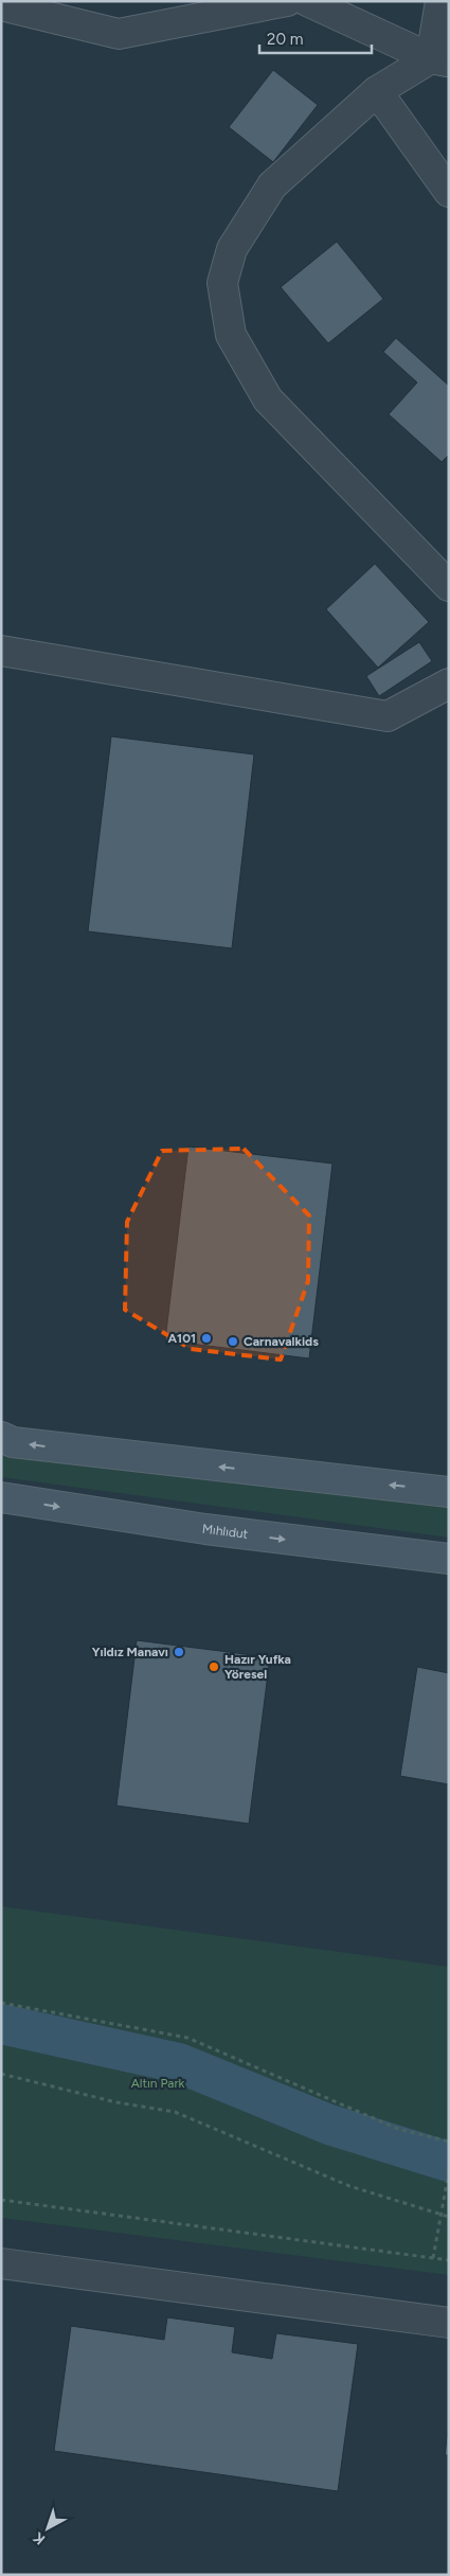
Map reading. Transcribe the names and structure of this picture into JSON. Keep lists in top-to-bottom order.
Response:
{
  "streets": {
    "main road": ["Mıhlıdut"]
  },
  "parks": ["Altın Park"],
  "places": [
    "A101",
    "Carnavalkids",
    "Yıldız Manavı",
    "Hazır Yufka Yöresel"
  ],
  "scale_bar": "20 m",
  "north": "bottom left"
}
